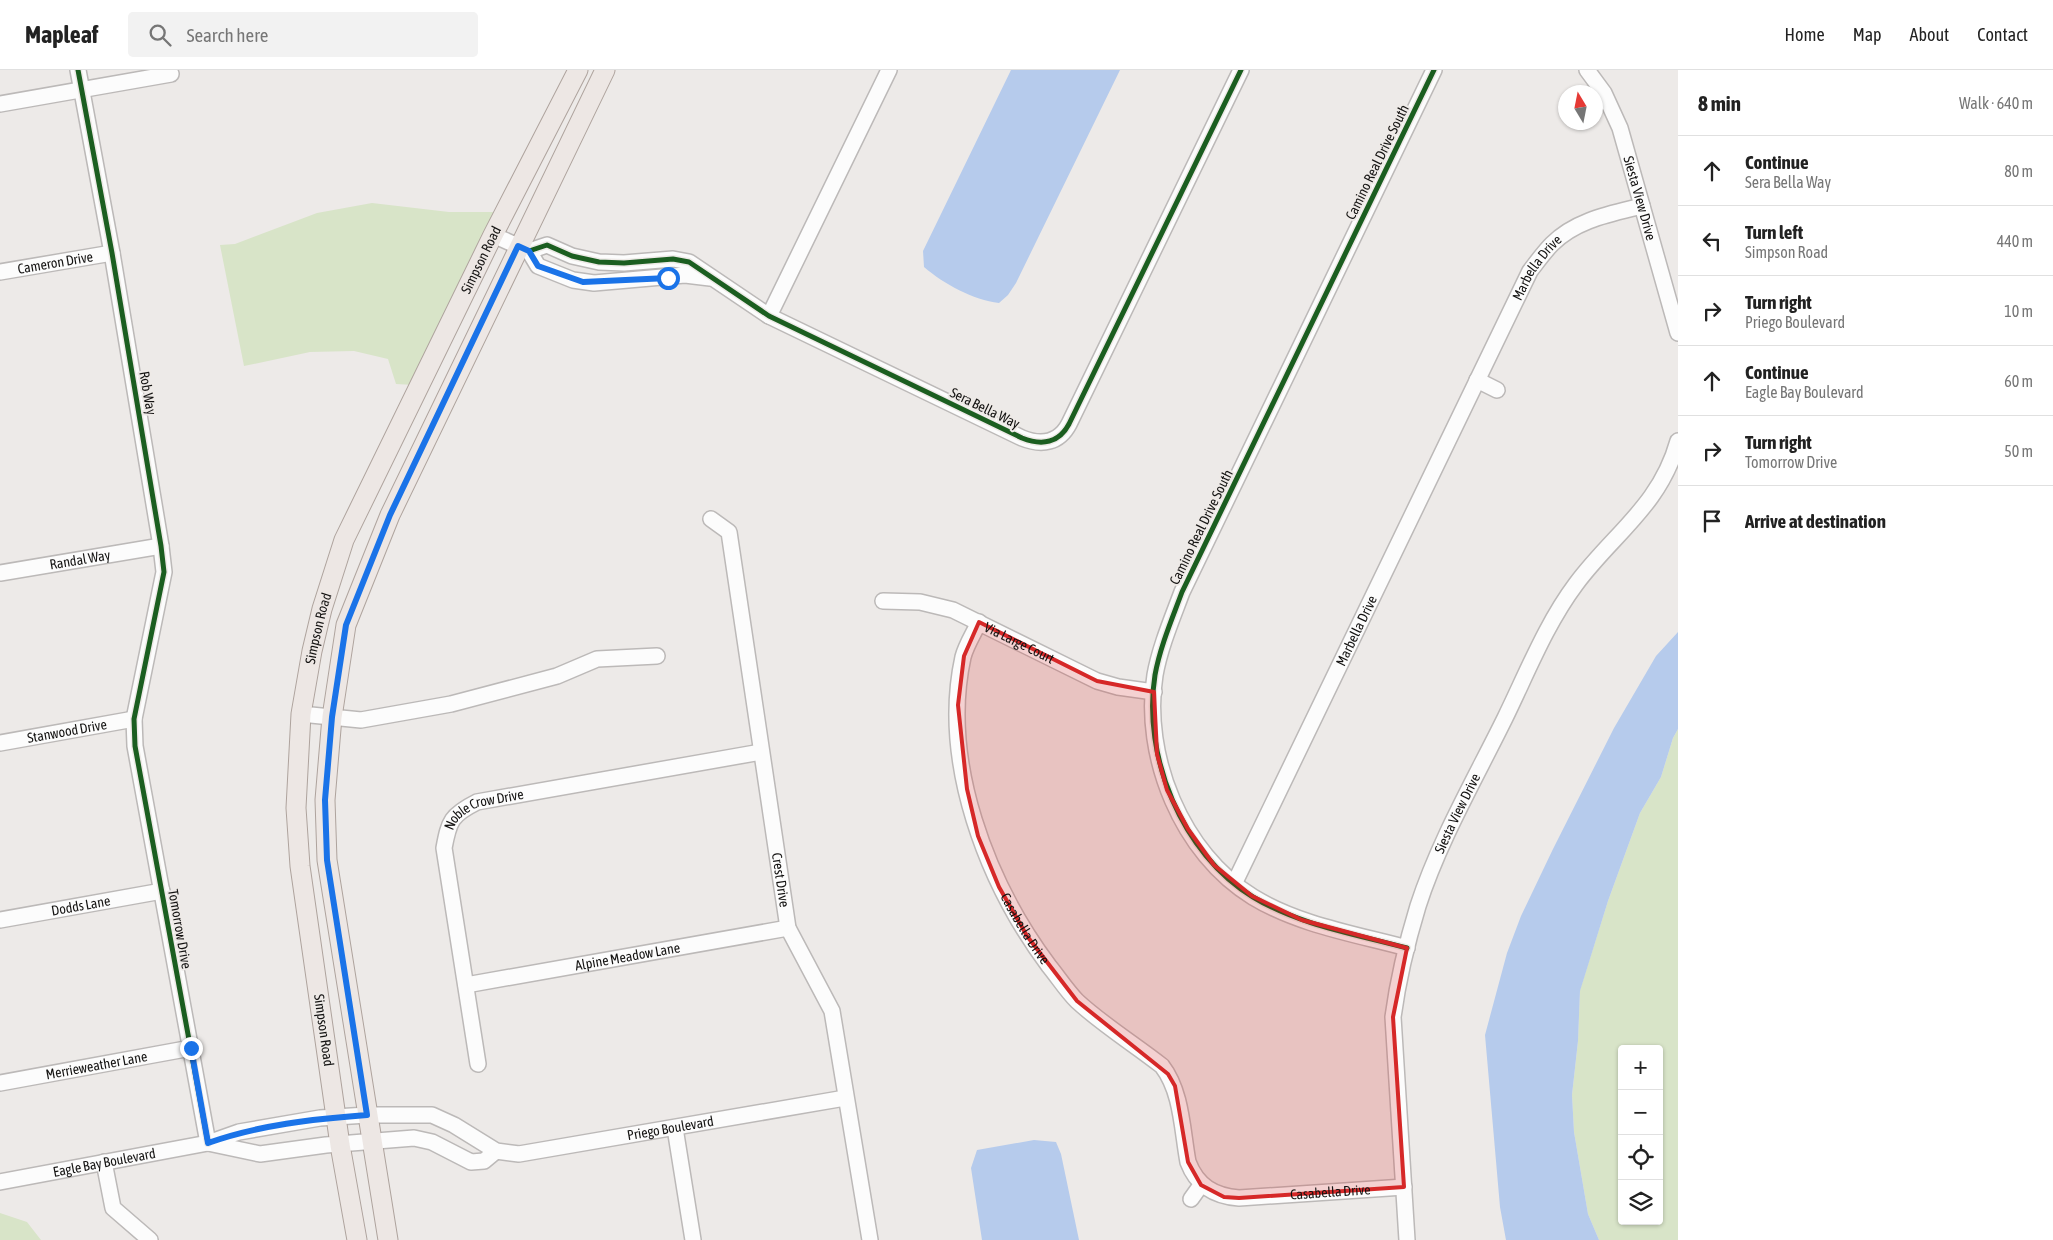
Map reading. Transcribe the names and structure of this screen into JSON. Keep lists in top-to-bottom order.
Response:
{
  "streets": {
    "main road": ["Simpson Road"],
    "street": [
      "Camino Real Drive South",
      "Siesta View Drive",
      "Cameron Drive",
      "Marbella Drive",
      "Rob Way",
      "Sera Bella Way",
      "Randal Way",
      "Via Large Court",
      "Stanwood Drive",
      "Noble Crow Drive",
      "Crest Drive",
      "Dodds Lane",
      "Casabella Drive",
      "Tomorrow Drive",
      "Alpine Meadow Lane",
      "Merrieweather Lane",
      "Priego Boulevard",
      "Eagle Bay Boulevard"
    ]
  },
  "crossings": [
    ["Camino Real Drive South", "Siesta View Drive"],
    ["Camino Real Drive South", "Marbella Drive"],
    ["Camino Real Drive South", "Via Large Court"],
    ["Siesta View Drive", "Marbella Drive"],
    ["Siesta View Drive", "Casabella Drive"],
    ["Simpson Road", "Sera Bella Way"],
    ["Simpson Road", "Priego Boulevard"],
    ["Simpson Road", "Eagle Bay Boulevard"],
    ["Cameron Drive", "Rob Way"],
    ["Rob Way", "Randal Way"],
    ["Rob Way", "Stanwood Drive"],
    ["Rob Way", "Tomorrow Drive"],
    ["Via Large Court", "Casabella Drive"],
    ["Stanwood Drive", "Tomorrow Drive"],
    ["Noble Crow Drive", "Crest Drive"],
    ["Noble Crow Drive", "Alpine Meadow Lane"],
    ["Crest Drive", "Alpine Meadow Lane"],
    ["Crest Drive", "Priego Boulevard"],
    ["Dodds Lane", "Tomorrow Drive"],
    ["Tomorrow Drive", "Merrieweather Lane"],
    ["Tomorrow Drive", "Eagle Bay Boulevard"],
    ["Priego Boulevard", "Eagle Bay Boulevard"]
  ],
  "north": "top",
  "page": {
    "header": "Mapleaf",
    "search": "Search here",
    "nav": [
      "Home",
      "Map",
      "About",
      "Contact"
    ],
    "heading": ["8 min", "Walk · 640 m"],
    "list": [
      ["Continue", "Sera Bella Way", "80 m"],
      ["Turn left", "Simpson Road", "440 m"],
      ["Turn right", "Priego Boulevard", "10 m"],
      ["Continue", "Eagle Bay Boulevard", "60 m"],
      ["Turn right", "Tomorrow Drive", "50 m"],
      "Arrive at destination"
    ],
    "map_buttons": ["+", "−"]
  }
}
